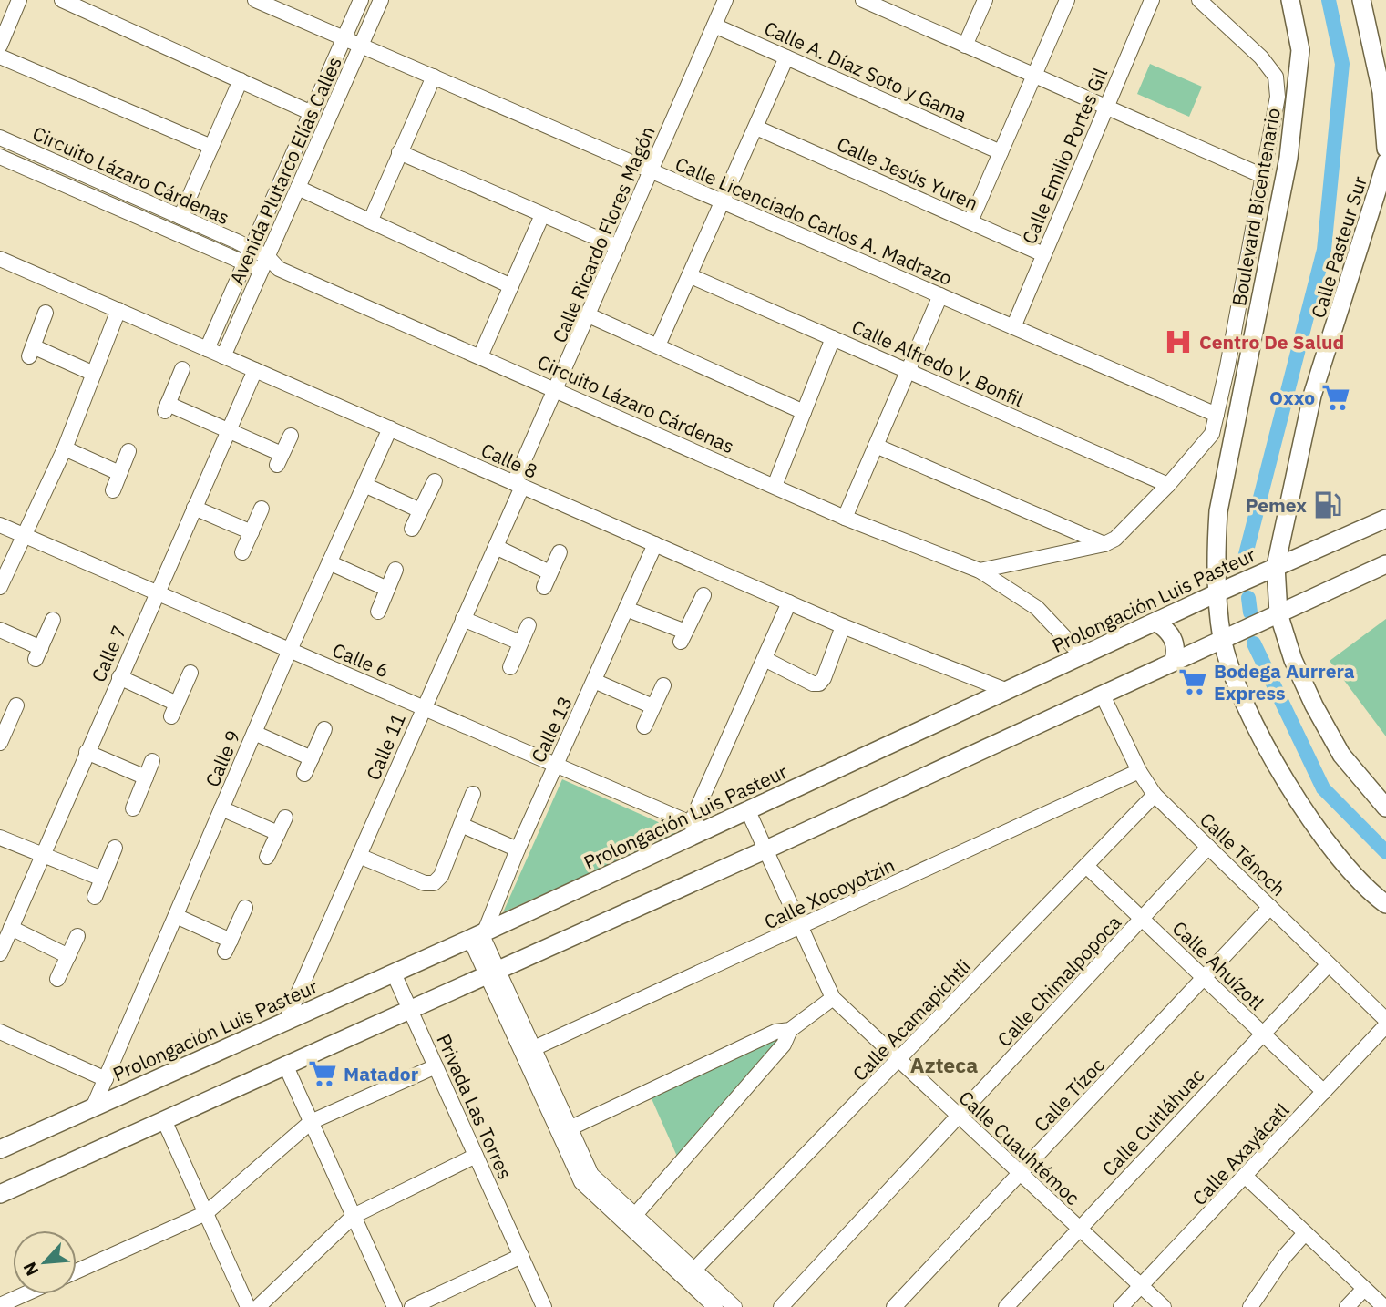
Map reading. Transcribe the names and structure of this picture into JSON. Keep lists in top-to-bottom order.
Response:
{
  "streets": {
    "main road": ["Boulevard Bicentenario", "Calle Pasteur Sur", "Prolongación Luis Pasteur"],
    "street": [
      "Calle A. Díaz Soto y Gama",
      "Calle Emilio Portes Gil",
      "Avenida Plutarco Elías Calles",
      "Calle Jesús Yuren",
      "Circuito Lázaro Cárdenas",
      "Calle Licenciado Carlos A. Madrazo",
      "Calle Ricardo Flores Magón",
      "Calle Alfredo V. Bonfil",
      "Calle 8",
      "Calle 7",
      "Calle 6",
      "Calle 13",
      "Calle 11",
      "Calle 9",
      "Calle Ténoch",
      "Calle Xocoyotzin",
      "Calle Ahuízotl",
      "Calle Chimalpopoca",
      "Calle Acamapichtli",
      "Calle Tízoc",
      "Privada Las Torres",
      "Calle Cuitláhuac",
      "Calle Cuauhtémoc",
      "Calle Axayácatl"
    ]
  },
  "crossings": [
    ["Calle A. Díaz Soto y Gama", "Calle Ricardo Flores Magón"],
    ["Calle Emilio Portes Gil", "Calle Jesús Yuren"],
    ["Calle Emilio Portes Gil", "Calle Licenciado Carlos A. Madrazo"],
    ["Avenida Plutarco Elías Calles", "Circuito Lázaro Cárdenas"],
    ["Avenida Plutarco Elías Calles", "Calle Licenciado Carlos A. Madrazo"],
    ["Avenida Plutarco Elías Calles", "Calle 8"],
    ["Circuito Lázaro Cárdenas", "Calle Ricardo Flores Magón"],
    ["Circuito Lázaro Cárdenas", "Prolongación Luis Pasteur"],
    ["Boulevard Bicentenario", "Prolongación Luis Pasteur"],
    ["Calle Licenciado Carlos A. Madrazo", "Calle Ricardo Flores Magón"],
    ["Calle Ricardo Flores Magón", "Calle 8"],
    ["Calle Ricardo Flores Magón", "Calle 11"],
    ["Calle Pasteur Sur", "Prolongación Luis Pasteur"],
    ["Calle 8", "Prolongación Luis Pasteur"],
    ["Calle 8", "Calle 7"],
    ["Calle 8", "Calle 13"],
    ["Calle 8", "Calle 11"],
    ["Calle 8", "Calle 9"],
    ["Prolongación Luis Pasteur", "Calle 6"],
    ["Prolongación Luis Pasteur", "Calle 13"],
    ["Prolongación Luis Pasteur", "Calle 11"],
    ["Prolongación Luis Pasteur", "Calle 9"],
    ["Prolongación Luis Pasteur", "Privada Las Torres"],
    ["Prolongación Luis Pasteur", "Calle Cuauhtémoc"],
    ["Calle 7", "Calle 6"],
    ["Calle 6", "Calle 13"],
    ["Calle 6", "Calle 11"],
    ["Calle 6", "Calle 9"],
    ["Calle Ténoch", "Calle Xocoyotzin"],
    ["Calle Ténoch", "Calle Chimalpopoca"],
    ["Calle Ténoch", "Calle Acamapichtli"],
    ["Calle Ténoch", "Calle Tízoc"],
    ["Calle Ténoch", "Calle Cuitláhuac"],
    ["Calle Xocoyotzin", "Calle Cuauhtémoc"],
    ["Calle Ahuízotl", "Calle Chimalpopoca"],
    ["Calle Ahuízotl", "Calle Acamapichtli"],
    ["Calle Ahuízotl", "Calle Tízoc"],
    ["Calle Ahuízotl", "Calle Cuitláhuac"],
    ["Calle Ahuízotl", "Calle Axayácatl"],
    ["Calle Chimalpopoca", "Calle Cuauhtémoc"],
    ["Calle Acamapichtli", "Calle Cuauhtémoc"],
    ["Calle Tízoc", "Calle Cuauhtémoc"],
    ["Calle Cuitláhuac", "Calle Cuauhtémoc"],
    ["Calle Cuauhtémoc", "Calle Axayácatl"]
  ],
  "districts": ["Azteca"],
  "places": {
    "hospital": ["Centro De Salud"],
    "supermarket": ["Oxxo", "Bodega Aurrera Express", "Matador"],
    "fuel station": ["Pemex"]
  },
  "north": "bottom left"
}
